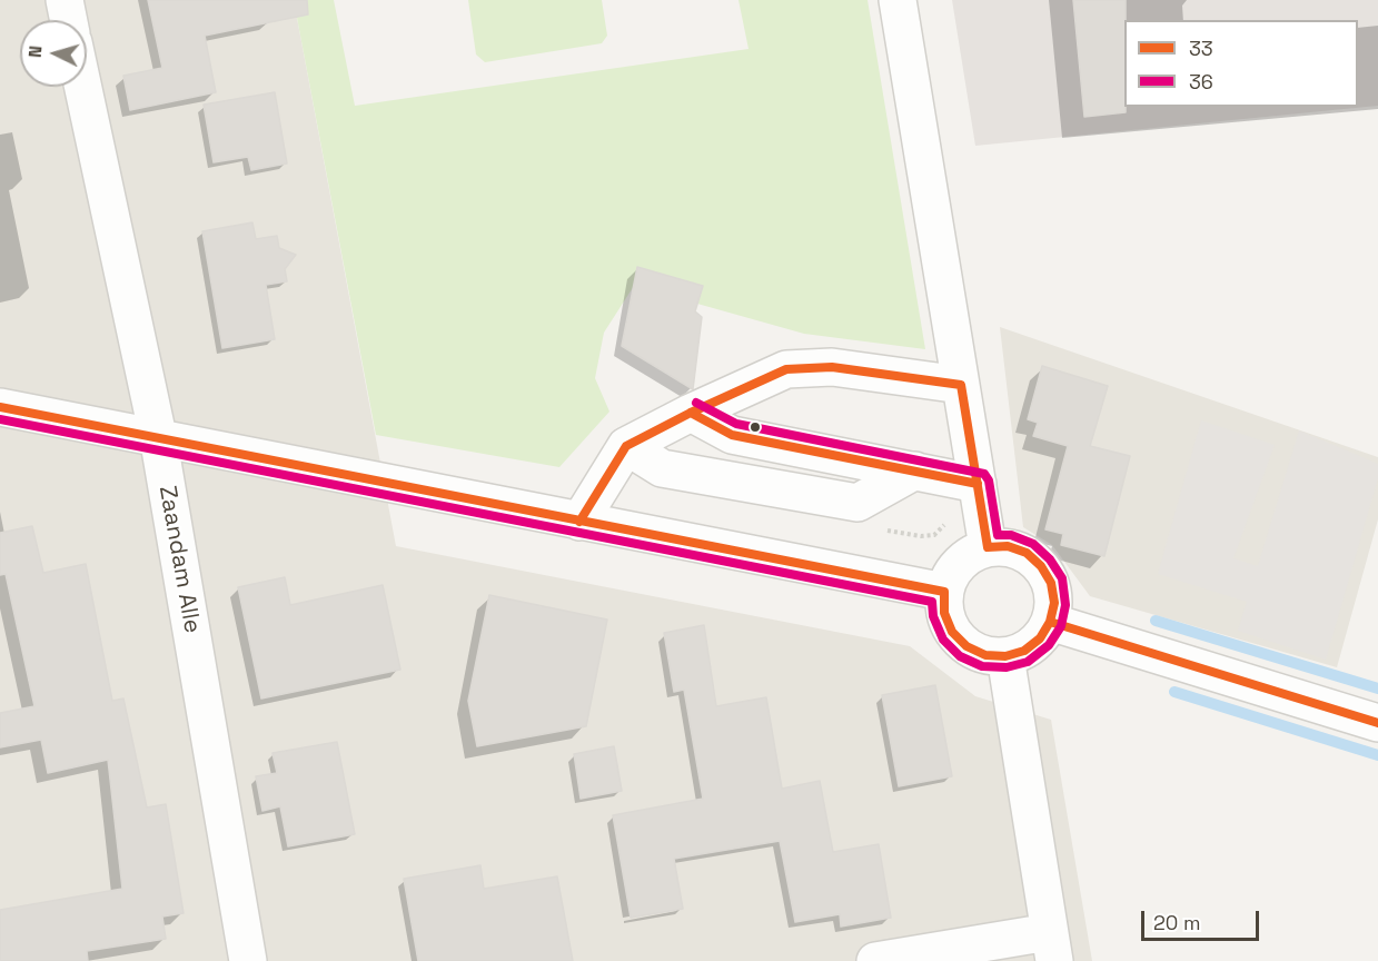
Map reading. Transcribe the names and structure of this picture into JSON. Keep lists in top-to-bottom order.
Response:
{
  "streets": {
    "street": ["Zaandam Alle"]
  },
  "lines": ["transit line 33", "transit line 36"],
  "legend": ["33", "36"],
  "scale_bar": "20 m",
  "north": "left"
}
